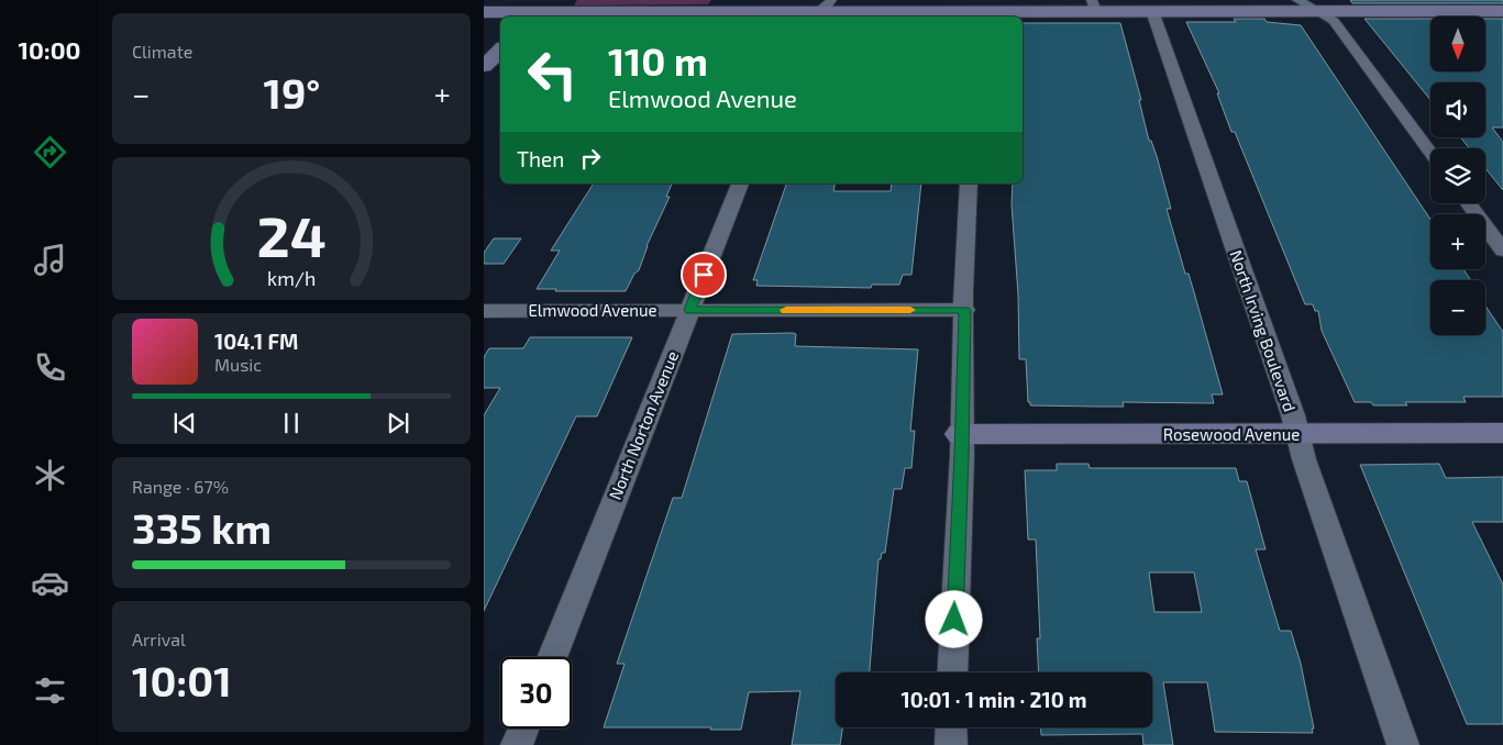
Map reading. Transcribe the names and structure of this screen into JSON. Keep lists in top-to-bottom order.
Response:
{
  "streets": {
    "main road": ["Rosewood Avenue"],
    "street": ["Elmwood Avenue", "North Irving Boulevard", "North Norton Avenue"]
  },
  "crossings": [
    ["Elmwood Avenue", "North Norton Avenue"],
    ["North Irving Boulevard", "Rosewood Avenue"]
  ],
  "north": "bottom",
  "page": {
    "tabs": "10:00",
    "tile": [
      "Climate",
      ["Range · 67%", "335 km"],
      ["Arrival", "10:01"]
    ],
    "map_buttons": ["+", "−"],
    "turn": ["110 m", "Elmwood Avenue"],
    "heat": ["−", "19°", "+"],
    "then": "Then",
    "song": ["104.1 FM", "Music"],
    "limit": "30",
    "trip": "10:01 · 1 min · 210 m",
    "gauge": ["24", "km/h"]
  }
}
